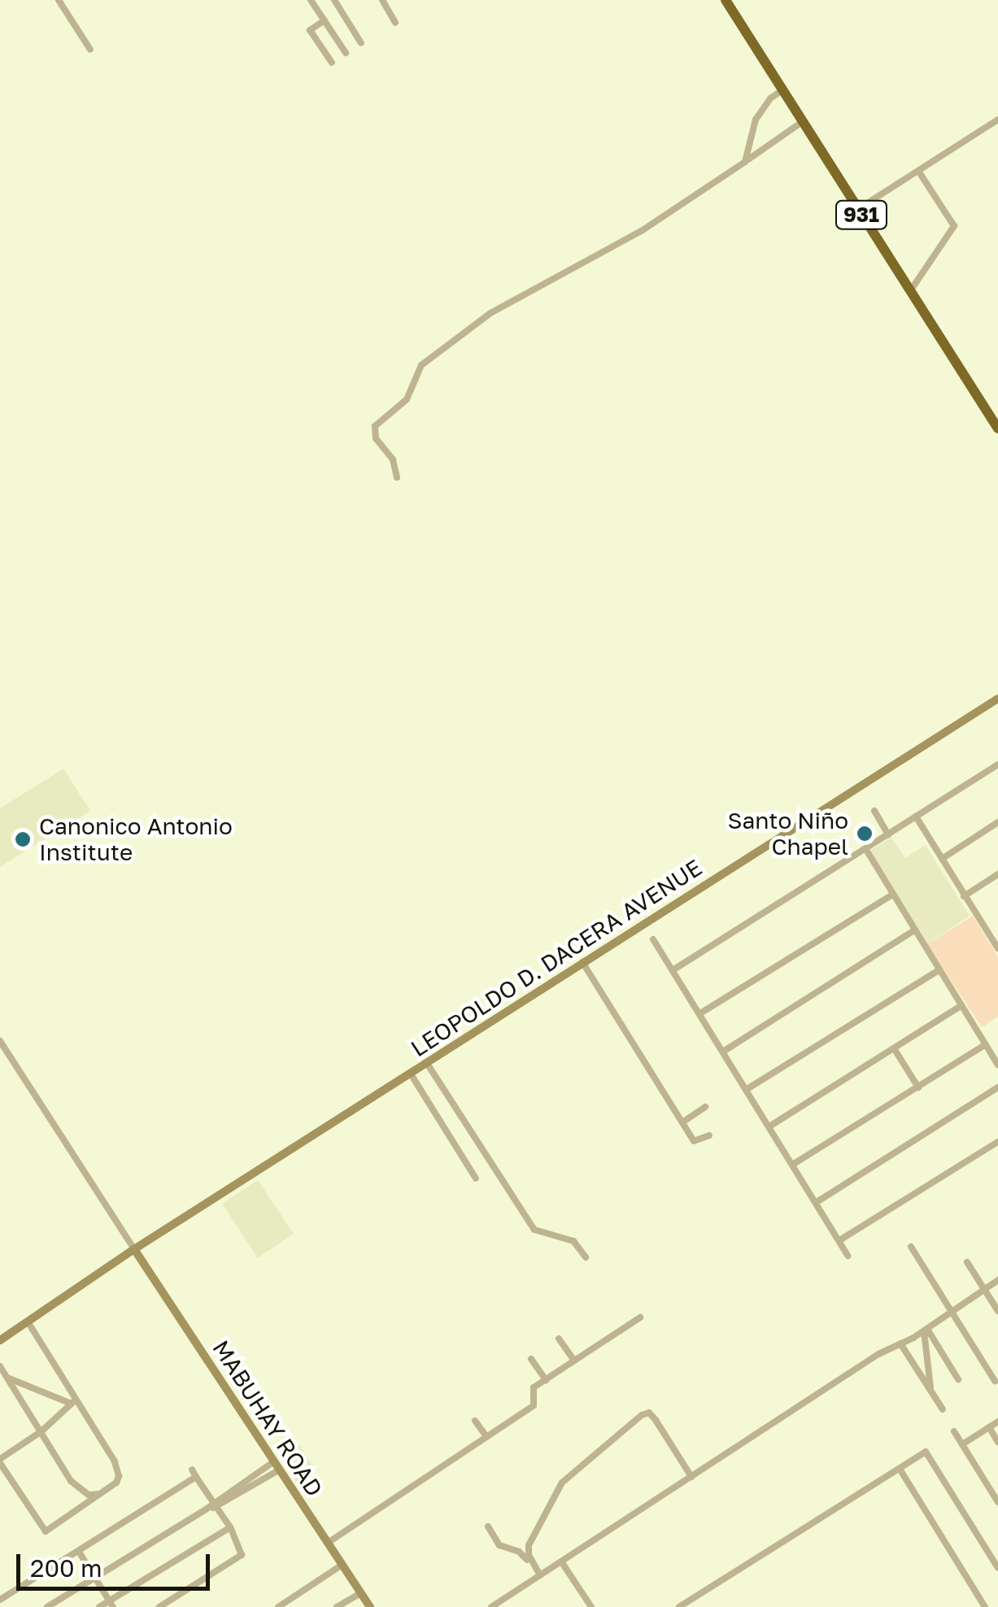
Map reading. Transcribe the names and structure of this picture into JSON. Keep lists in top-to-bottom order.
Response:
{
  "streets": {
    "highway": ["931"],
    "main road": ["LEOPOLDO D. DACERA AVENUE", "MABUHAY ROAD"]
  },
  "crossings": [
    ["LEOPOLDO D. DACERA AVENUE", "MABUHAY ROAD"]
  ],
  "places": ["Santo Niño Chapel", "Canonico Antonio Institute"],
  "scale_bar": "200 m"
}
